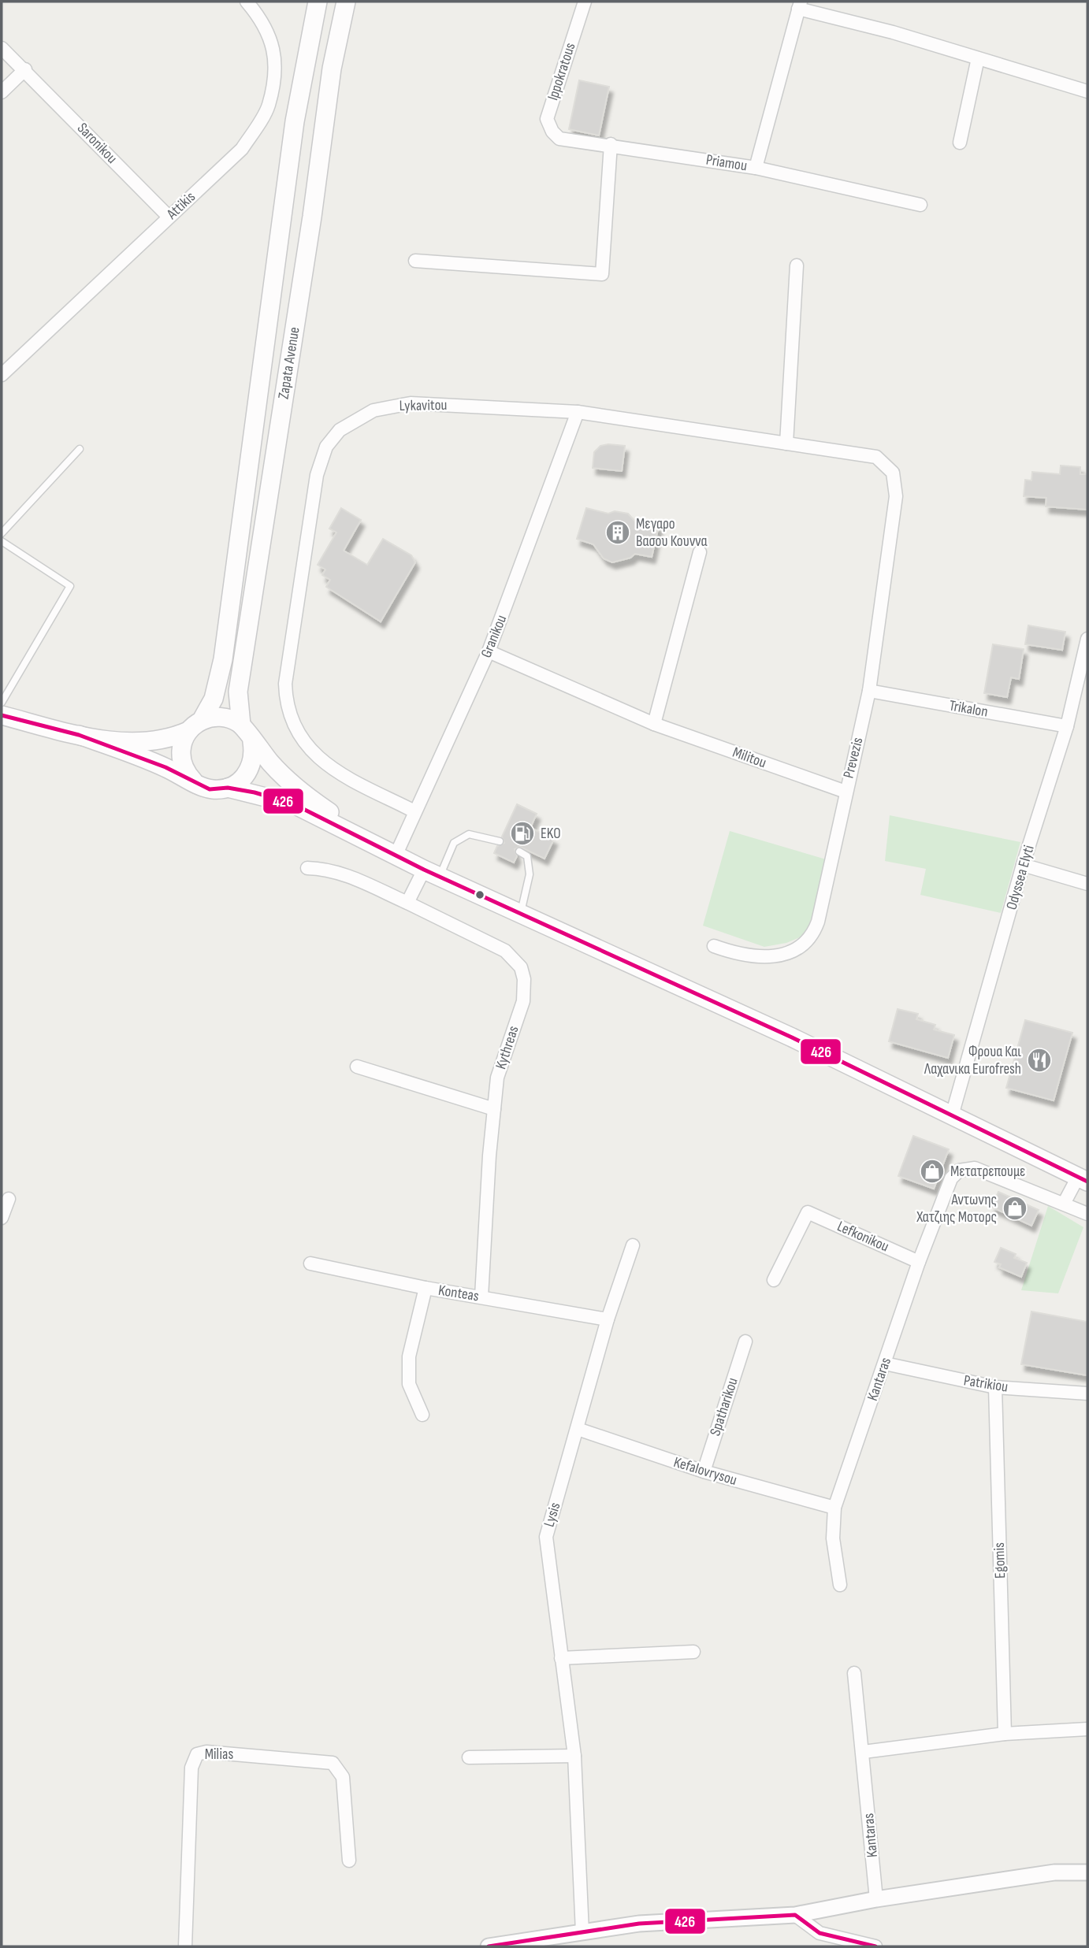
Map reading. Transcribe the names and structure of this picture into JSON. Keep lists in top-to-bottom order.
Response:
{
  "streets": {
    "main road": ["Zapata Avenue"],
    "street": [
      "Ippokratous",
      "Saronikou",
      "Priamou",
      "Attikis",
      "Lykavitou",
      "Granikou",
      "Trikalon",
      "Militou",
      "Prevezis",
      "Odyssea Elyti",
      "Kythreas",
      "Lefkonikou",
      "Konteas",
      "Kantaras",
      "Patrikiou",
      "Spatharikou",
      "Kefalovrysou",
      "Lysis",
      "Egomis",
      "Milias"
    ]
  },
  "crossings": [
    ["Ippokratous", "Priamou"],
    ["Saronikou", "Attikis"],
    ["Lykavitou", "Granikou"],
    ["Lykavitou", "Prevezis"],
    ["Granikou", "Militou"],
    ["Trikalon", "Prevezis"],
    ["Trikalon", "Odyssea Elyti"],
    ["Militou", "Prevezis"],
    ["Kythreas", "Konteas"],
    ["Lefkonikou", "Kantaras"],
    ["Konteas", "Lysis"],
    ["Kantaras", "Patrikiou"],
    ["Kantaras", "Kefalovrysou"],
    ["Patrikiou", "Egomis"],
    ["Spatharikou", "Kefalovrysou"],
    ["Kefalovrysou", "Lysis"]
  ],
  "places": {
    "building": ["Μεγαρο Βασου Κουννα"],
    "fuel station": ["EKO"],
    "restaurant": ["Φρουα Και Λαχανικα Eurofresh"],
    "shop": ["Μετατρεπουμε", "Αντωνης Χατζιης Μοτορς"]
  },
  "lines": ["transit line 426"]
}
